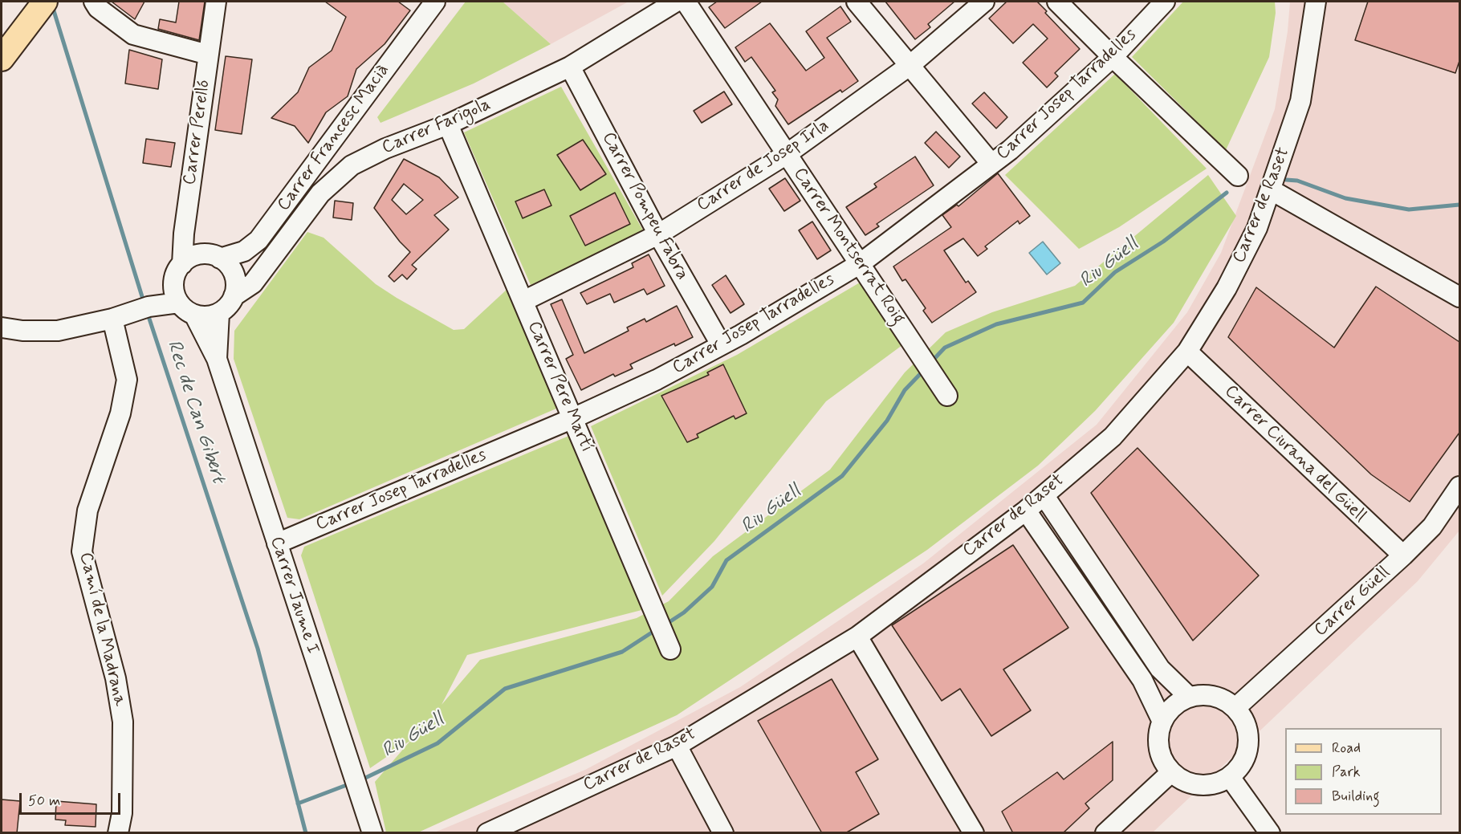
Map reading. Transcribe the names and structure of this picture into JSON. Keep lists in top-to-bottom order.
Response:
{
  "streets": {
    "street": [
      "Carrer Josep Tarradelles",
      "Carrer Farigola",
      "Carrer Perelló",
      "Carrer Francesc Macià",
      "Carrer de Josep Irla",
      "Carrer de Raset",
      "Carrer Pompeu Fabra",
      "Carrer Montserrat Roig",
      "Carrer Pere Martí",
      "Carrer Ciurana del Güell",
      "Carrer Jaume I",
      "Carrer Güell",
      "Camí de la Madrana"
    ]
  },
  "crossings": [
    ["Carrer Josep Tarradelles", "Carrer Pompeu Fabra"],
    ["Carrer Josep Tarradelles", "Carrer Montserrat Roig"],
    ["Carrer Josep Tarradelles", "Carrer Pere Martí"],
    ["Carrer Josep Tarradelles", "Carrer Jaume I"],
    ["Carrer Farigola", "Carrer Perelló"],
    ["Carrer Farigola", "Carrer Francesc Macià"],
    ["Carrer Farigola", "Carrer Pompeu Fabra"],
    ["Carrer Farigola", "Carrer Pere Martí"],
    ["Carrer Farigola", "Carrer Jaume I"],
    ["Carrer Perelló", "Carrer Francesc Macià"],
    ["Carrer Perelló", "Carrer Jaume I"],
    ["Carrer Francesc Macià", "Carrer Jaume I"],
    ["Carrer de Josep Irla", "Carrer Pompeu Fabra"],
    ["Carrer de Josep Irla", "Carrer Montserrat Roig"],
    ["Carrer de Josep Irla", "Carrer Pere Martí"],
    ["Carrer de Raset", "Carrer Ciurana del Güell"],
    ["Carrer Ciurana del Güell", "Carrer Güell"]
  ],
  "water": ["Riu Güell", "Rec de Can Gibert"],
  "legend": ["Road", "Park", "Building"],
  "scale_bar": "50 m"
}
